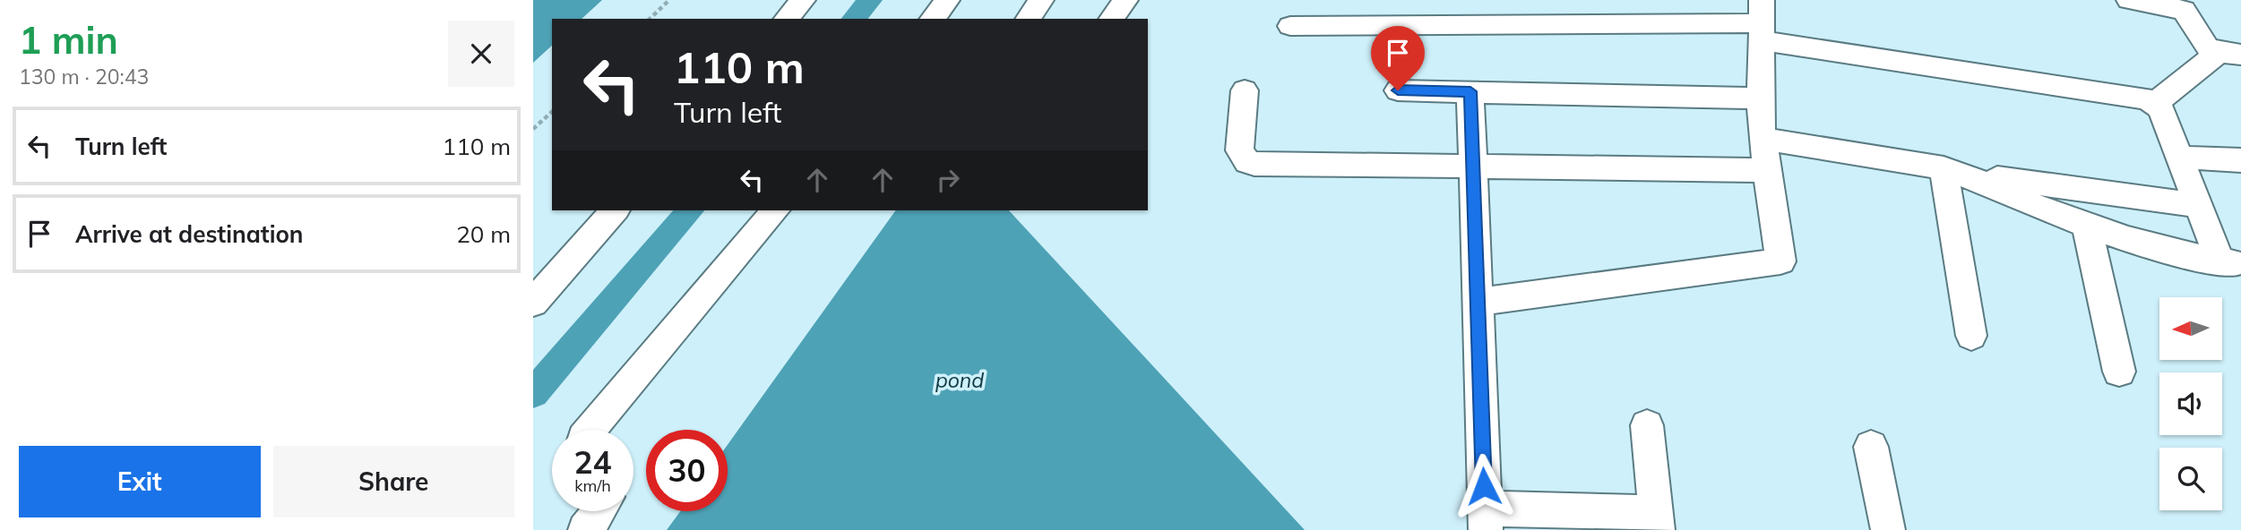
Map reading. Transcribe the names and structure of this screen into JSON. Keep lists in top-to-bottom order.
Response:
{
  "water": ["pond"],
  "north": "left",
  "page": {
    "heading": ["1 min", "130 m · 20:43"],
    "turn": ["110 m", "Turn left"],
    "list": [
      {
        "name": "Turn left",
        "value": "110 m"
      },
      {
        "name": "Arrive at destination",
        "value": "20 m"
      }
    ],
    "speed": "24 km/h",
    "limit": "30",
    "buttons": ["Exit", "Share"]
  }
}
